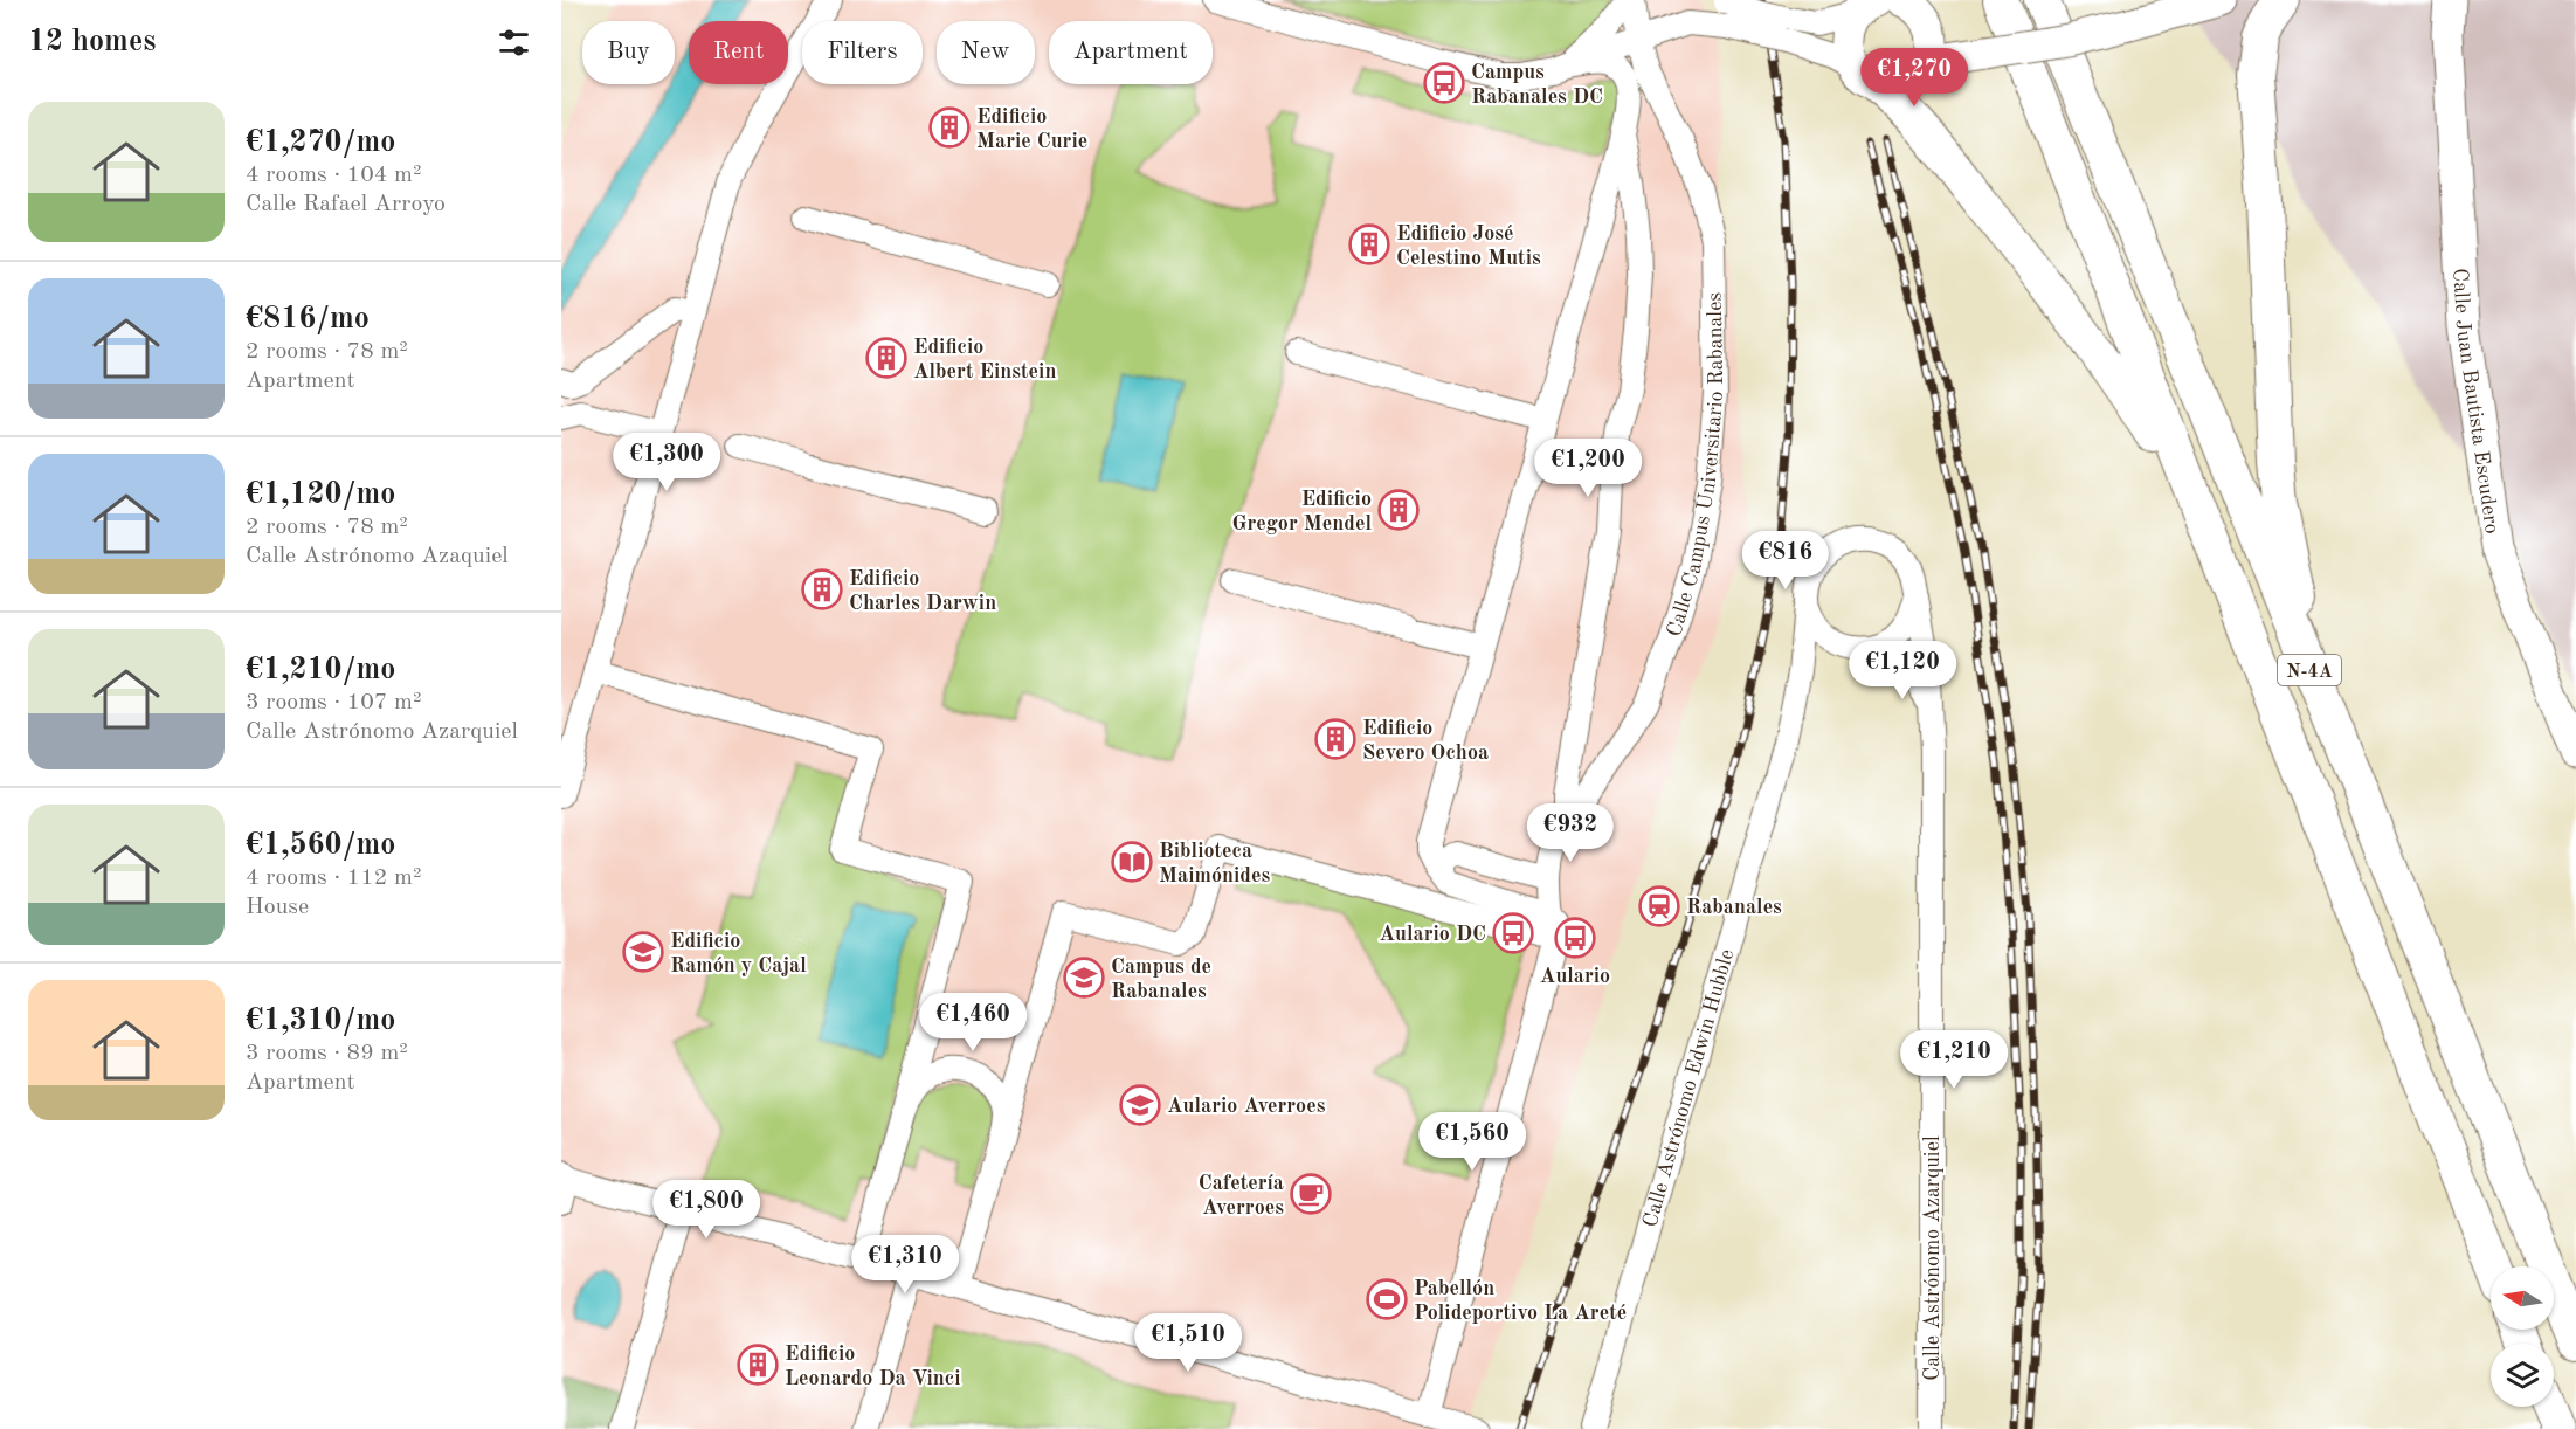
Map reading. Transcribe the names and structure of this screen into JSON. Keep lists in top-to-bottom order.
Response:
{
  "streets": {
    "main road": ["N-4A"],
    "street": [
      "Calle Juan Bautista Escudero",
      "Calle Campus Universitario Rabanales",
      "Calle Astrónomo Edwin Hubble",
      "Calle Astrónomo Azarquiel"
    ]
  },
  "places": {
    "bus stop": ["Campus Rabanales DC", "Aulario DC", "Aulario"],
    "building": [
      "Edificio Marie Curie",
      "Edificio José Celestino Mutis",
      "Edificio Albert Einstein",
      "Edificio Gregor Mendel",
      "Edificio Charles Darwin",
      "Edificio Severo Ochoa",
      "Edificio Leonardo Da Vinci"
    ],
    "library": ["Biblioteca Maimónides"],
    "station": ["Rabanales"],
    "school or university": ["Edificio Ramón y Cajal", "Campus de Rabanales", "Aulario Averroes"],
    "cafe": ["Cafetería Averroes"],
    "sports": ["Pabellón Polideportivo La Areté"]
  },
  "north": "left",
  "page": {
    "heading": "12 homes",
    "chip": [
      "Buy",
      "Rent",
      "Filters",
      "New",
      "Apartment"
    ],
    "price": [
      "€1,270",
      "€1,300",
      "€1,200",
      "€816",
      "€1,120",
      "€932",
      "€1,460",
      "€1,210",
      "€1,560",
      "€1,800",
      "€1,310",
      "€1,510"
    ],
    "list": [
      {
        "name": "€1,270/mo",
        "note": "4 rooms · 104 m² · Calle Rafael Arroyo"
      },
      {
        "name": "€816/mo",
        "note": "2 rooms · 78 m² · Apartment"
      },
      {
        "name": "€1,120/mo",
        "note": "2 rooms · 78 m² · Calle Astrónomo Azaquiel"
      },
      {
        "name": "€1,210/mo",
        "note": "3 rooms · 107 m² · Calle Astrónomo Azarquiel"
      },
      {
        "name": "€1,560/mo",
        "note": "4 rooms · 112 m² · House"
      },
      {
        "name": "€1,310/mo",
        "note": "3 rooms · 89 m² · Apartment"
      }
    ]
  }
}
